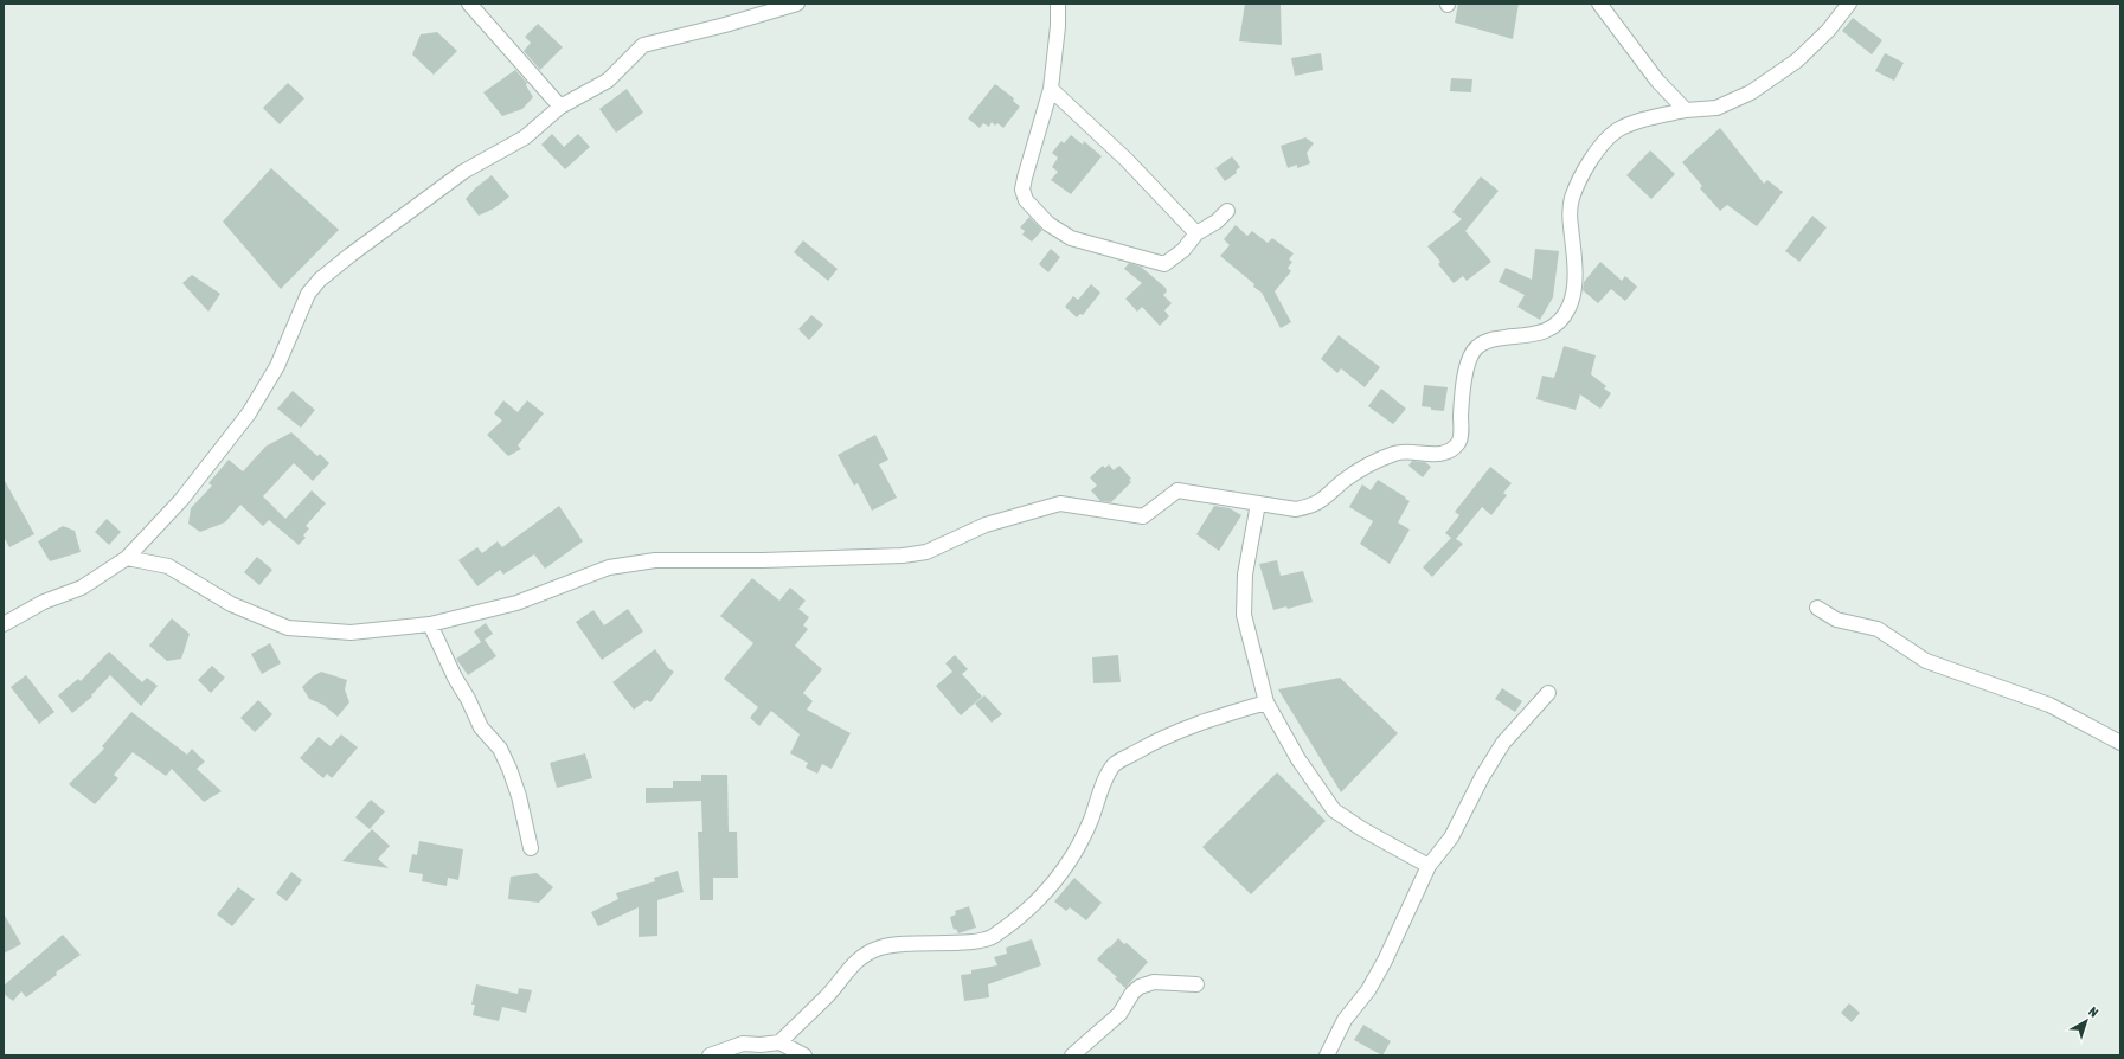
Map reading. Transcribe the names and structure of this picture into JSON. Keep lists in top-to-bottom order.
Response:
{
  "north": "top right"
}
